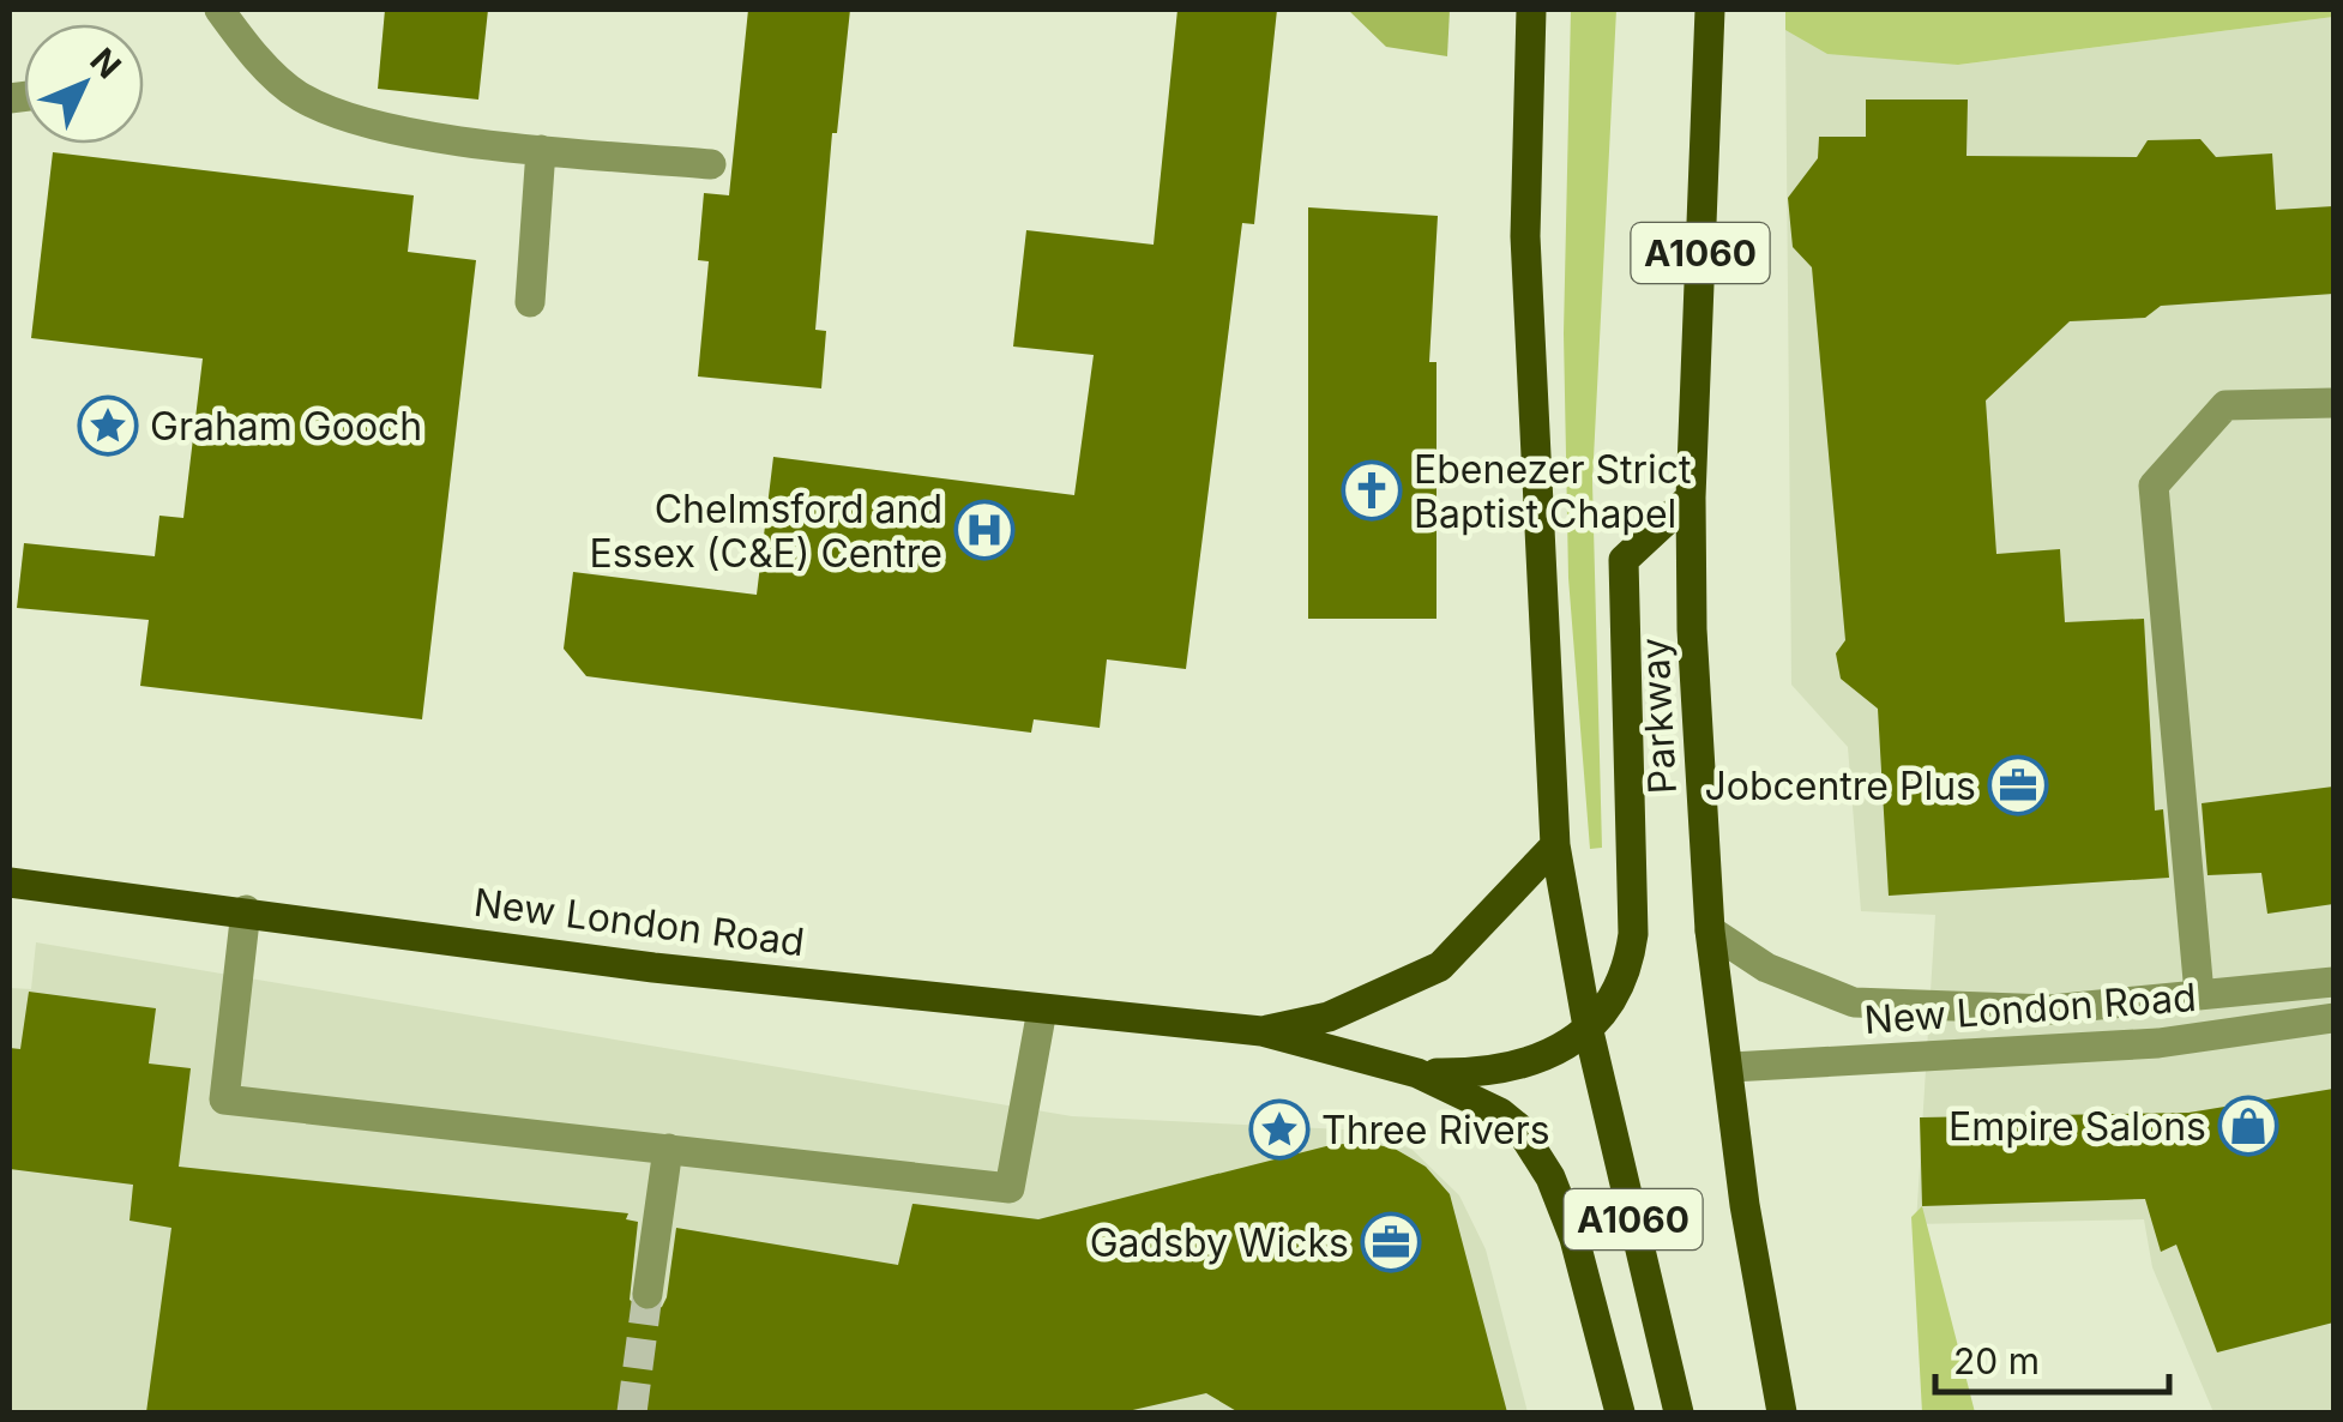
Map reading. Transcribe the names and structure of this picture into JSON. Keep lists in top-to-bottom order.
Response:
{
  "streets": {
    "main road": ["A1060", "Parkway", "New London Road"]
  },
  "crossings": [
    ["A1060", "New London Road"],
    ["Parkway", "New London Road"]
  ],
  "places": {
    "place": ["Graham Gooch", "Three Rivers"],
    "church": ["Ebenezer Strict Baptist Chapel"],
    "hospital": ["Chelmsford and Essex (C&E) Centre"],
    "office": ["Jobcentre Plus", "Gadsby Wicks"],
    "shop": ["Empire Salons"]
  },
  "scale_bar": "20 m",
  "north": "top right"
}
